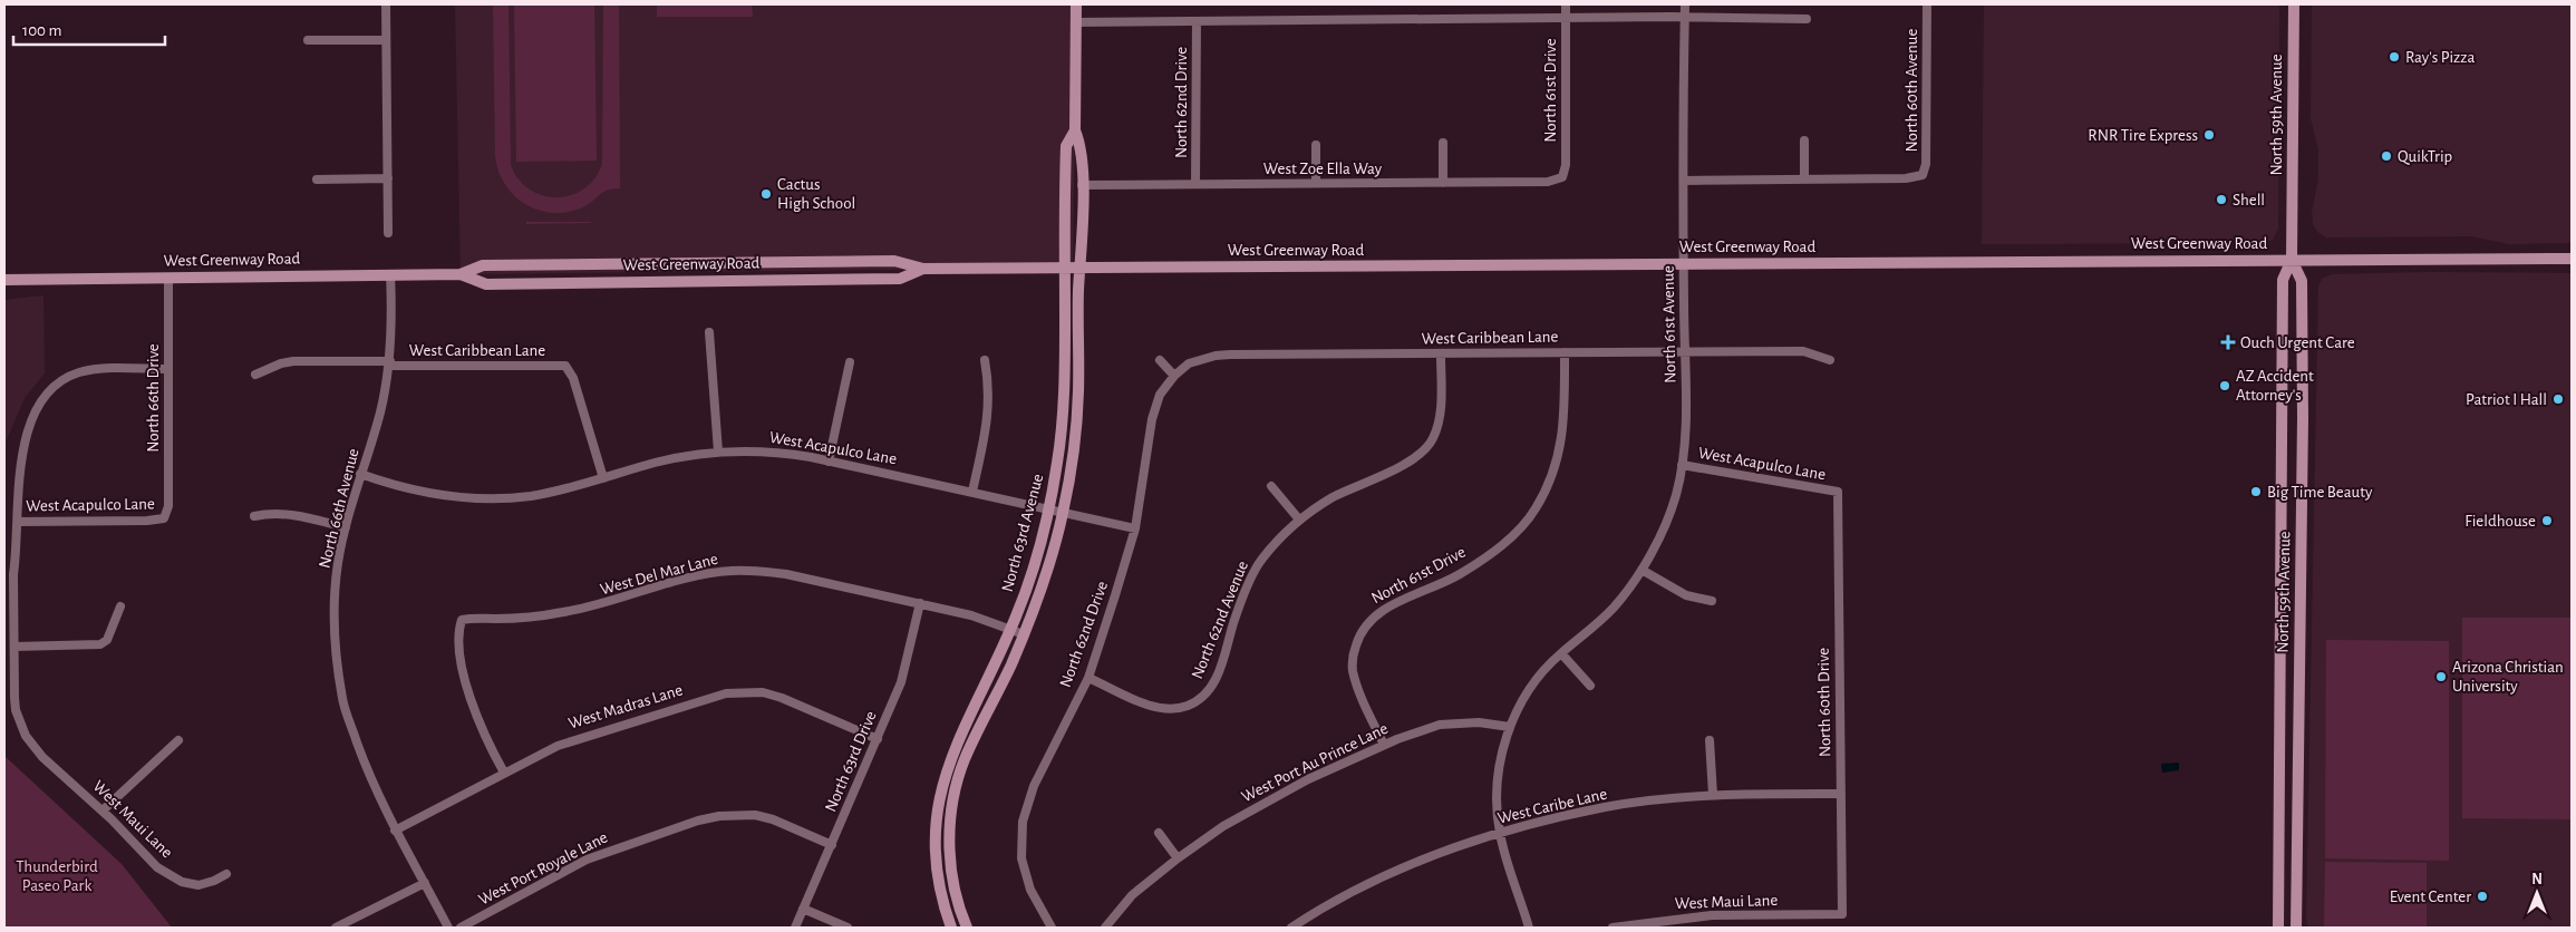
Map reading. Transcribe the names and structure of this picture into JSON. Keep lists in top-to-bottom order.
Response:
{
  "streets": {
    "main road": ["North 59th Avenue", "West Greenway Road", "North 63rd Avenue"],
    "street": [
      "North 61st Drive",
      "North 60th Avenue",
      "North 62nd Drive",
      "West Zoe Ella Way",
      "North 61st Avenue",
      "West Caribbean Lane",
      "North 66th Drive",
      "West Acapulco Lane",
      "North 66th Avenue",
      "West Del Mar Lane",
      "North 62nd Avenue",
      "North 60th Drive",
      "West Madras Lane",
      "North 63rd Drive",
      "West Port Au Prince Lane",
      "West Caribe Lane",
      "West Maui Lane",
      "West Port Royale Lane"
    ]
  },
  "crossings": [
    ["North 61st Drive", "West Zoe Ella Way"],
    ["North 61st Drive", "West Caribbean Lane"],
    ["North 61st Drive", "West Port Au Prince Lane"],
    ["North 62nd Drive", "West Zoe Ella Way"],
    ["North 62nd Drive", "West Caribbean Lane"],
    ["North 62nd Drive", "West Acapulco Lane"],
    ["North 62nd Drive", "North 62nd Avenue"],
    ["North 59th Avenue", "West Greenway Road"],
    ["West Zoe Ella Way", "North 63rd Avenue"],
    ["West Greenway Road", "North 61st Avenue"],
    ["West Greenway Road", "North 66th Drive"],
    ["West Greenway Road", "North 66th Avenue"],
    ["West Greenway Road", "North 63rd Avenue"],
    ["North 61st Avenue", "West Caribbean Lane"],
    ["North 61st Avenue", "West Acapulco Lane"],
    ["North 61st Avenue", "West Port Au Prince Lane"],
    ["North 61st Avenue", "West Caribe Lane"],
    ["West Caribbean Lane", "West Acapulco Lane"],
    ["West Caribbean Lane", "North 66th Avenue"],
    ["West Caribbean Lane", "North 62nd Avenue"],
    ["North 66th Drive", "West Acapulco Lane"],
    ["North 66th Drive", "West Maui Lane"],
    ["West Acapulco Lane", "North 66th Avenue"],
    ["West Acapulco Lane", "North 63rd Avenue"],
    ["West Acapulco Lane", "North 60th Drive"],
    ["West Acapulco Lane", "West Maui Lane"],
    ["North 66th Avenue", "West Madras Lane"],
    ["North 63rd Avenue", "West Del Mar Lane"],
    ["West Del Mar Lane", "West Madras Lane"],
    ["West Del Mar Lane", "North 63rd Drive"],
    ["North 60th Drive", "West Caribe Lane"],
    ["North 60th Drive", "West Maui Lane"],
    ["West Madras Lane", "North 63rd Drive"],
    ["North 63rd Drive", "West Port Royale Lane"]
  ],
  "parks": ["Thunderbird Paseo Park"],
  "places": {
    "other": [
      "Ray's Pizza",
      "RNR Tire Express",
      "QuikTrip",
      "Cactus High School",
      "Shell",
      "AZ Accident Attorney's",
      "Patriot I Hall",
      "Big Time Beauty",
      "Fieldhouse",
      "Arizona Christian University",
      "Event Center"
    ],
    "health": ["Ouch Urgent Care"]
  },
  "scale_bar": "100 m",
  "north": "top"
}
